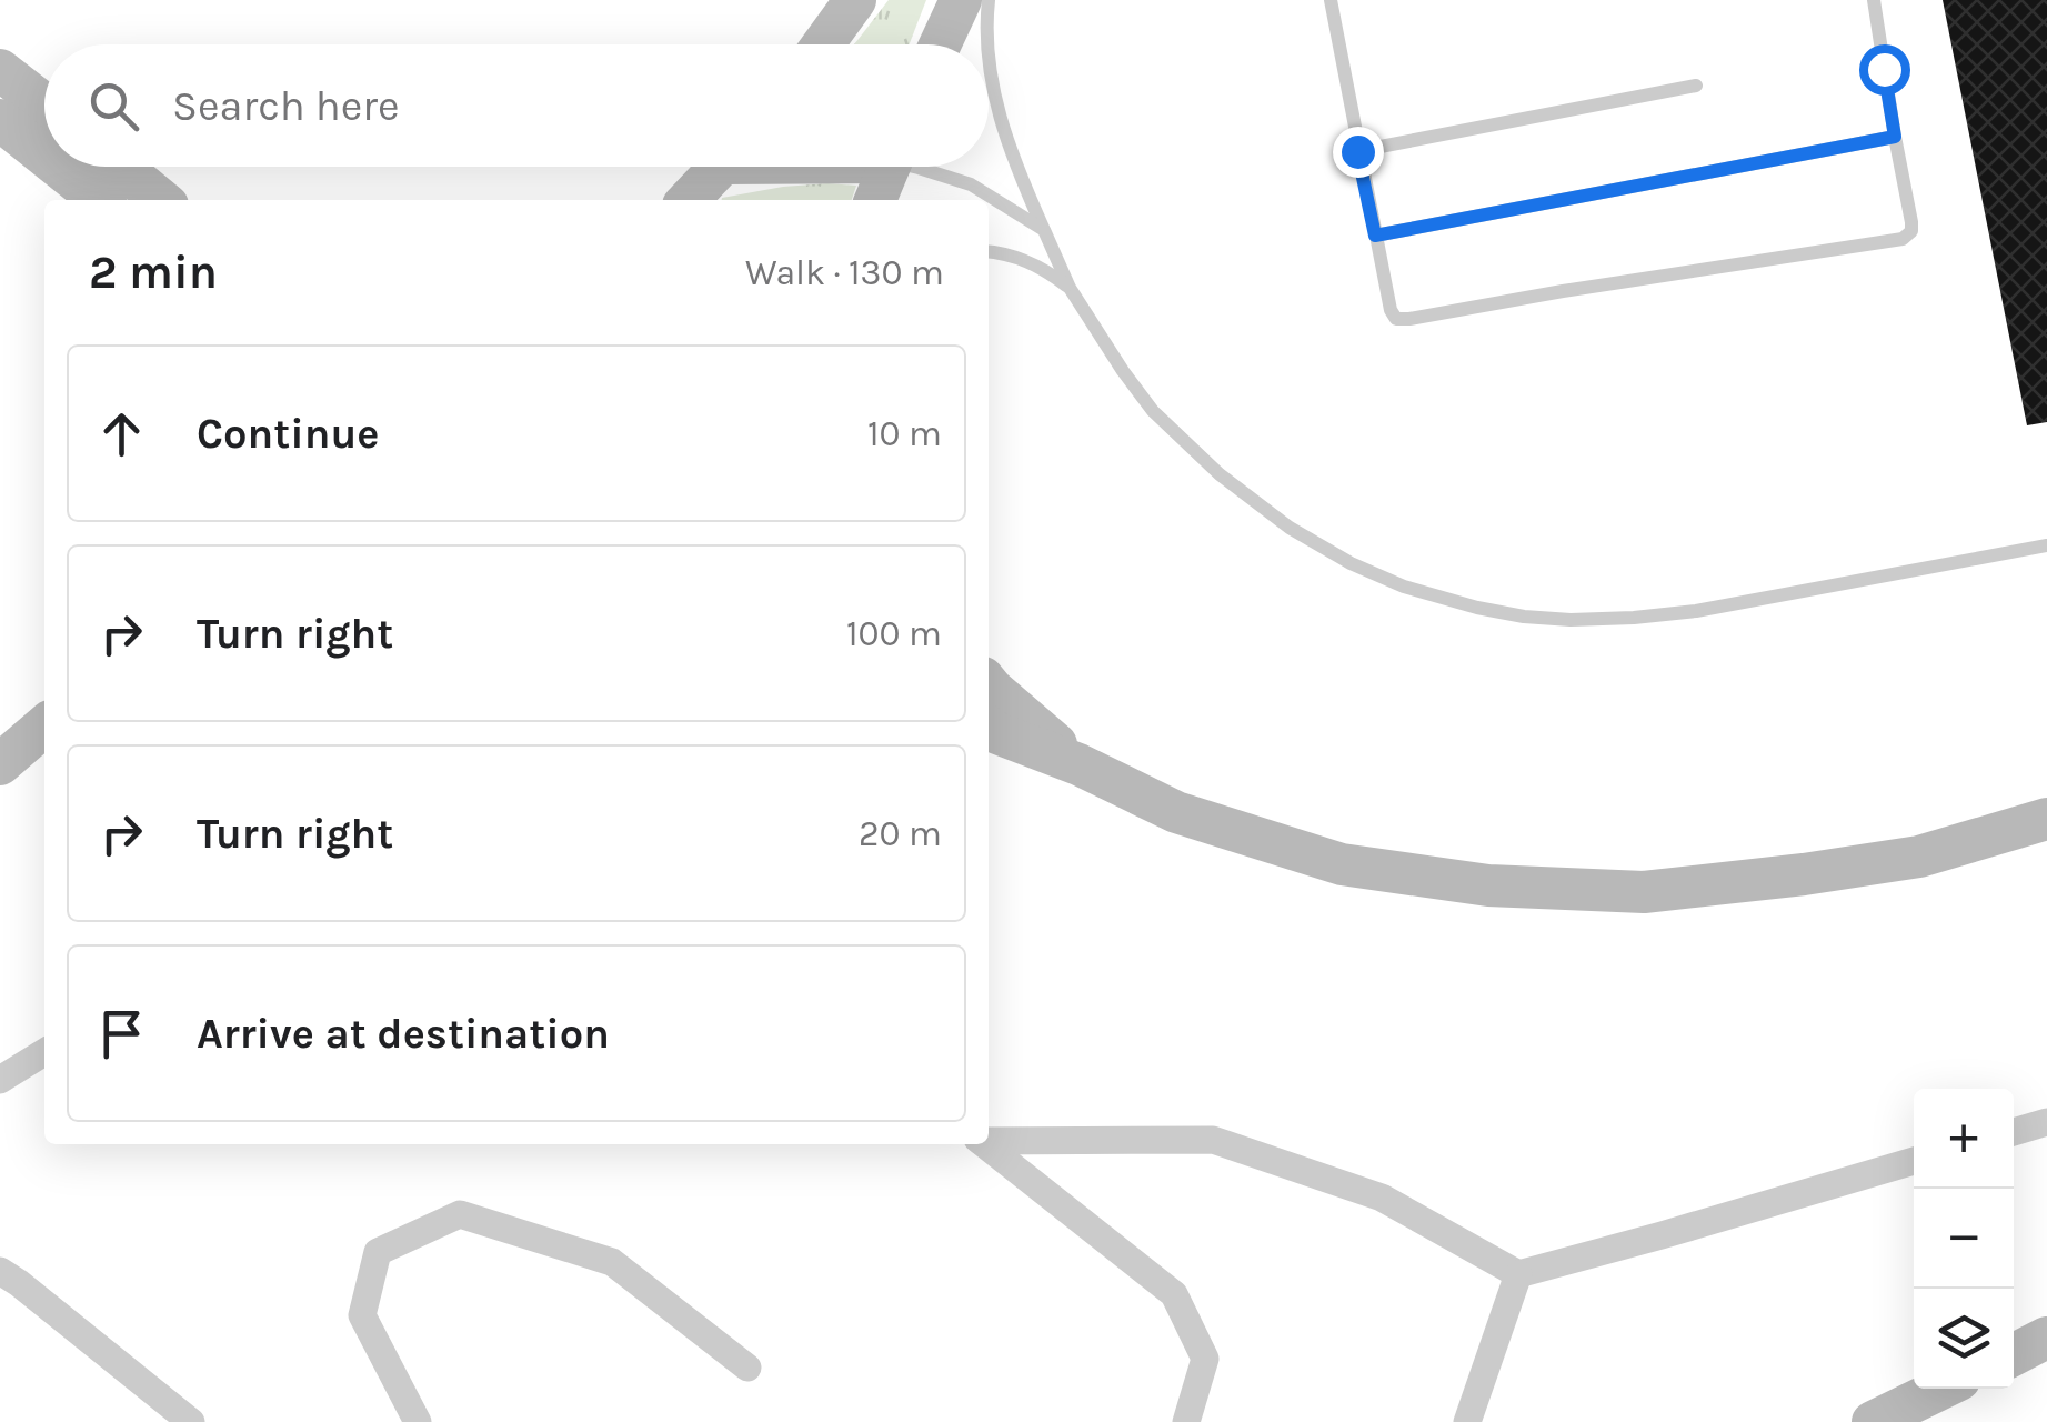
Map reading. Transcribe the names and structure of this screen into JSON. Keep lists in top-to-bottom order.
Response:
{
  "page": {
    "search": "Search here",
    "heading": ["2 min", "Walk · 130 m"],
    "list": [
      ["Continue", "10 m"],
      ["Turn right", "100 m"],
      ["Turn right", "20 m"],
      "Arrive at destination"
    ],
    "map_buttons": ["+", "−"]
  }
}
